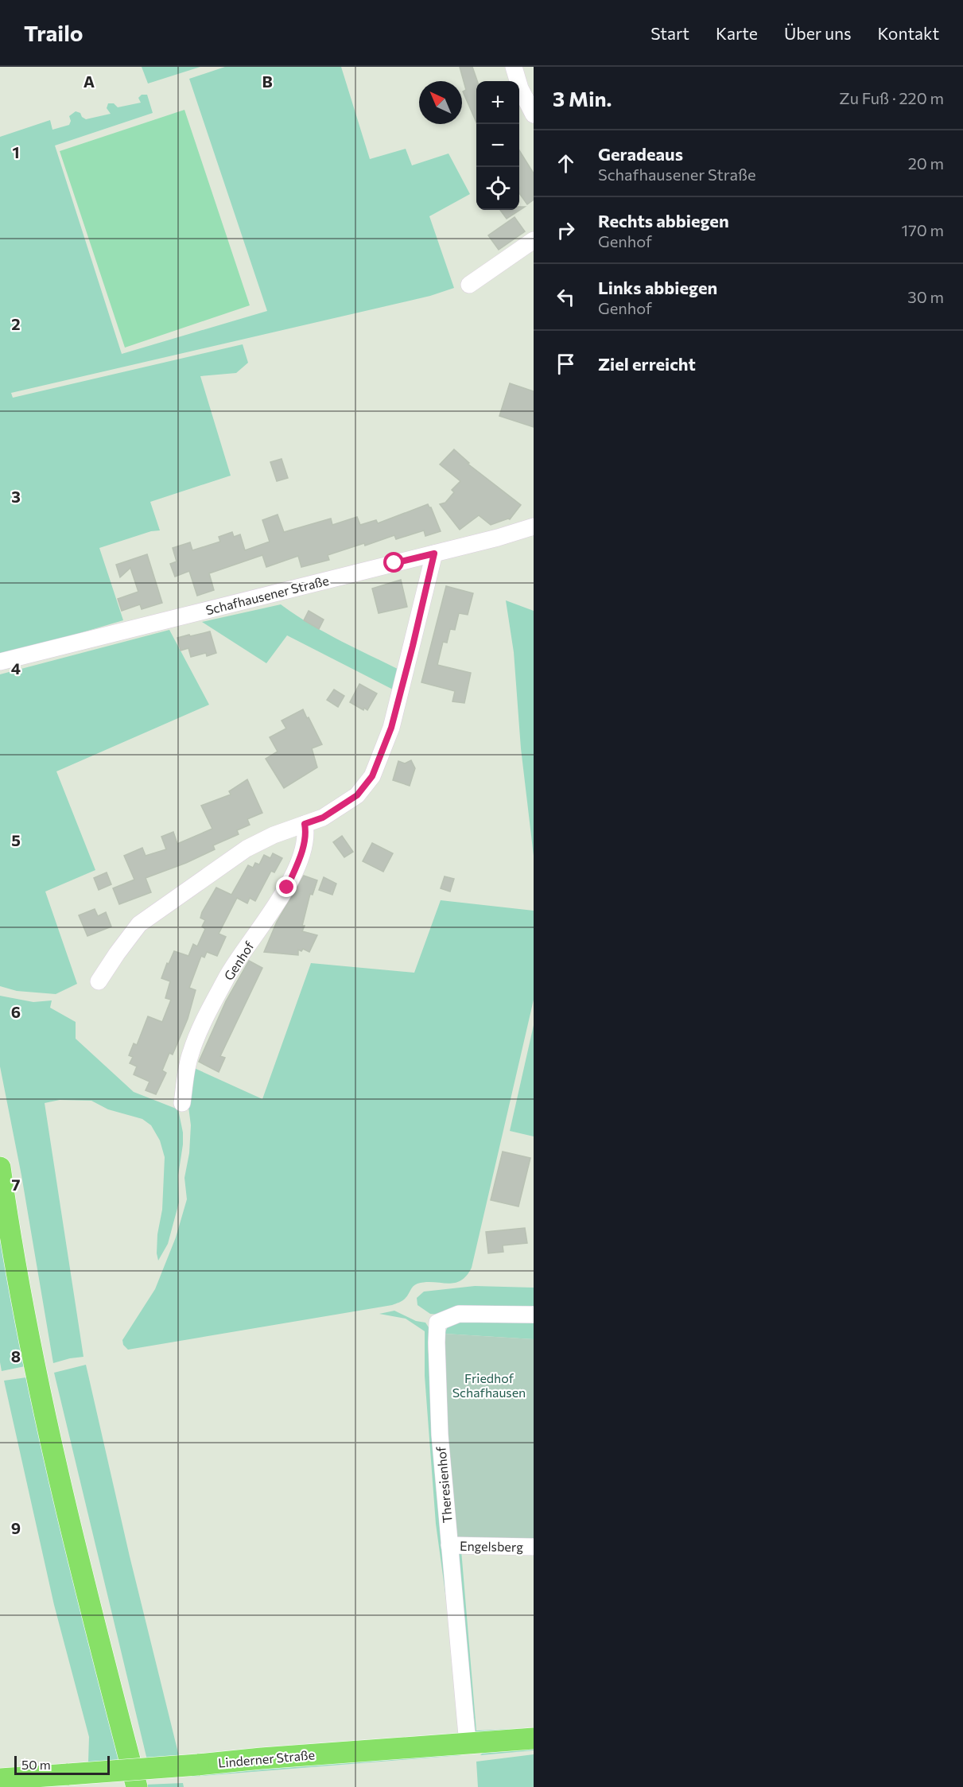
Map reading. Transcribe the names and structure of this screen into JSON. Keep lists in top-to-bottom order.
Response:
{
  "streets": {
    "main road": ["Linderner Straße"],
    "street": [
      "Schafhausener Straße",
      "Genhof",
      "Theresienhof",
      "Engelsberg"
    ]
  },
  "crossings": [
    ["Theresienhof", "Engelsberg"],
    ["Theresienhof", "Linderner Straße"]
  ],
  "parks": ["Friedhof Schafhausen"],
  "scale_bar": "50 m",
  "north": "top left",
  "page": {
    "header": "Trailo",
    "nav": [
      "Start",
      "Karte",
      "Über uns",
      "Kontakt"
    ],
    "heading": ["3 Min.", "Zu Fuß · 220 m"],
    "map_buttons": ["+", "−"],
    "list": [
      ["Geradeaus", "Schafhausener Straße", "20 m"],
      ["Rechts abbiegen", "Genhof", "170 m"],
      ["Links abbiegen", "Genhof", "30 m"],
      "Ziel erreicht"
    ],
    "scale": "50 m"
  },
  "grid": {
    "columns": ["A", "B"],
    "rows": [
      "1",
      "2",
      "3",
      "4",
      "5",
      "6",
      "7",
      "8",
      "9"
    ]
  }
}
